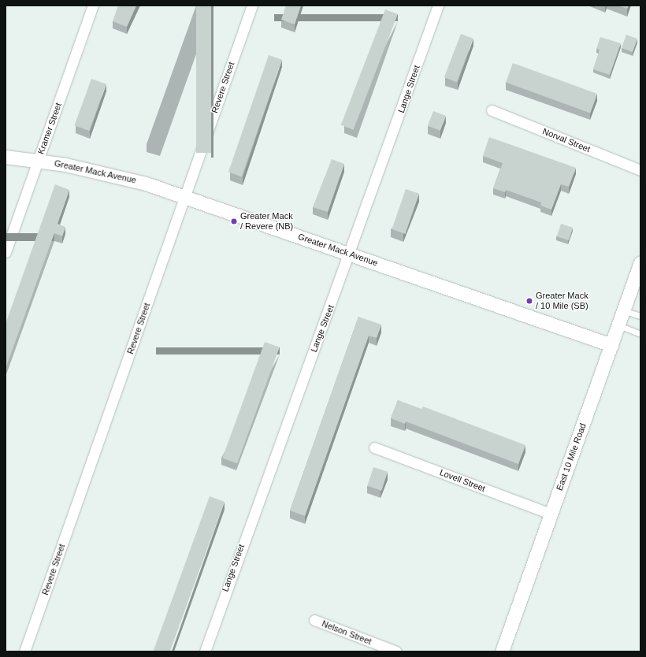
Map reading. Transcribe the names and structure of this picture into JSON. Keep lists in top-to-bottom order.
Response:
{
  "streets": {
    "street": [
      "Revere Street",
      "Lange Street",
      "Kramer Street",
      "Norval Street",
      "Greater Mack Avenue",
      "East 10 Mile Road",
      "Lovell Street",
      "Nelson Street"
    ]
  },
  "crossings": [
    ["Revere Street", "Greater Mack Avenue"],
    ["Lange Street", "Greater Mack Avenue"],
    ["Kramer Street", "Greater Mack Avenue"],
    ["Greater Mack Avenue", "East 10 Mile Road"],
    ["East 10 Mile Road", "Lovell Street"]
  ],
  "places": ["Greater Mack / Revere (NB)", "Greater Mack / 10 Mile (SB)"]
}
